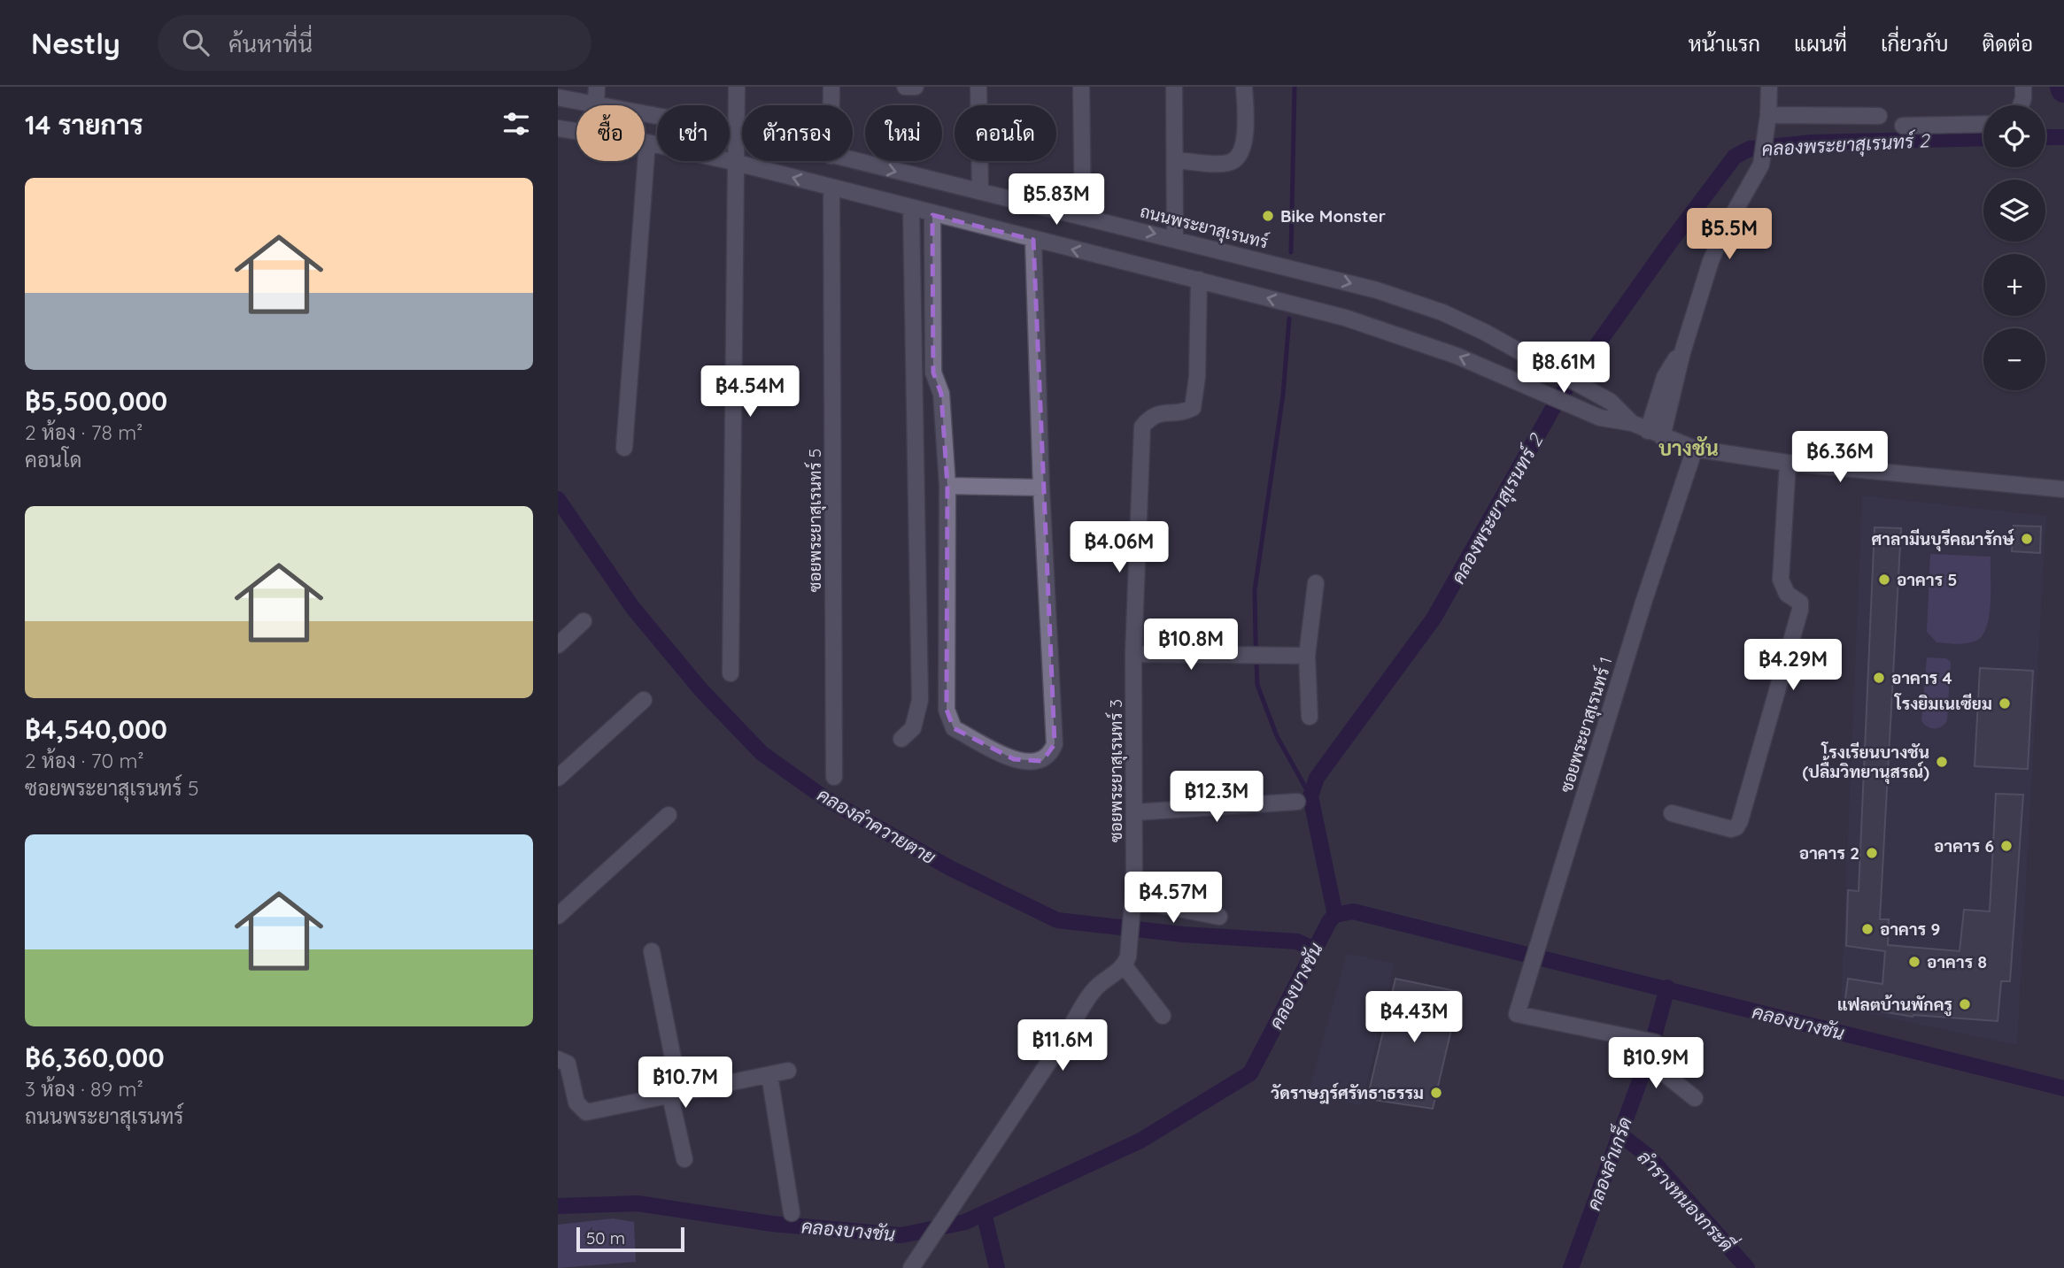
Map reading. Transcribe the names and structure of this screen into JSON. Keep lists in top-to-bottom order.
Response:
{
  "streets": {
    "street": [
      "ถนนพระยาสุเรนทร์",
      "ซอยพระยาสุเรนทร์ 5",
      "ซอยพระยาสุเรนทร์ 1",
      "ซอยพระยาสุเรนทร์ 3"
    ]
  },
  "crossings": [
    ["ถนนพระยาสุเรนทร์", "ซอยพระยาสุเรนทร์ 5"],
    ["ถนนพระยาสุเรนทร์", "ซอยพระยาสุเรนทร์ 1"],
    ["ถนนพระยาสุเรนทร์", "ซอยพระยาสุเรนทร์ 3"]
  ],
  "districts": ["บางชัน"],
  "water": [
    "คลองพระยาสุเรนทร์ 2",
    "คลองลำควายตาย",
    "คลองบางชัน",
    "คลองลำเกร็ด",
    "ลำรางหนองกระดี่"
  ],
  "places": [
    "Bike Monster",
    "ศาลามีนบุรีคณารักษ์",
    "อาคาร 5",
    "อาคาร 4",
    "โรงยิมเนเซียม",
    "โรงเรียนบางชัน (ปลื้มวิทยานุสรณ์)",
    "อาคาร 6",
    "อาคาร 2",
    "อาคาร 9",
    "อาคาร 8",
    "แฟลตบ้านพักครู",
    "วัดราษฎร์ศรัทธาธรรม"
  ],
  "scale_bar": "50 m",
  "page": {
    "header": "Nestly",
    "search": "ค้นหาที่นี่",
    "nav": [
      "หน้าแรก",
      "แผนที่",
      "เกี่ยวกับ",
      "ติดต่อ"
    ],
    "heading": "14 รายการ",
    "map_buttons": ["+", "−"],
    "chip": [
      "ซื้อ",
      "เช่า",
      "ตัวกรอง",
      "ใหม่",
      "คอนโด"
    ],
    "list": [
      {
        "name": "฿5,500,000",
        "note": "2 ห้อง · 78 m² · คอนโด"
      },
      {
        "name": "฿4,540,000",
        "note": "2 ห้อง · 70 m² · ซอยพระยาสุเรนทร์ 5"
      },
      {
        "name": "฿6,360,000",
        "note": "3 ห้อง · 89 m² · ถนนพระยาสุเรนทร์"
      }
    ],
    "price": [
      "฿5.83M",
      "฿5.5M",
      "฿8.61M",
      "฿4.54M",
      "฿6.36M",
      "฿4.06M",
      "฿10.8M",
      "฿4.29M",
      "฿12.3M",
      "฿4.57M",
      "฿4.43M",
      "฿11.6M",
      "฿10.9M",
      "฿10.7M"
    ],
    "scale": "50 m"
  }
}
